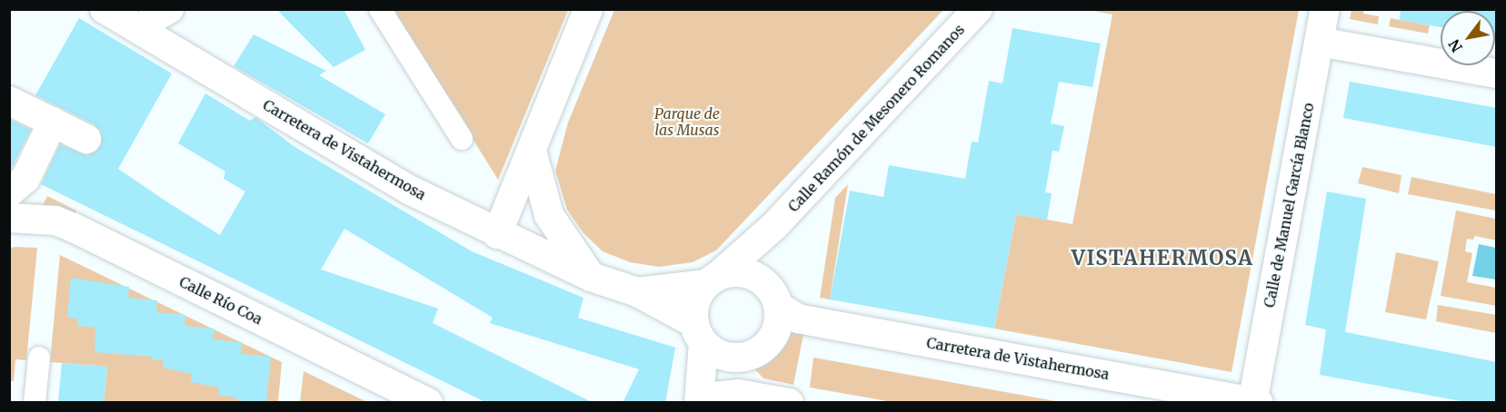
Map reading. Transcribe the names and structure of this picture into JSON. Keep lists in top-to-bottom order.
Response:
{
  "streets": {
    "street": [
      "Calle Ramón de Mesonero Romanos",
      "Carretera de Vistahermosa",
      "Calle de Manuel García Blanco",
      "Calle Río Coa"
    ]
  },
  "crossings": [
    ["Calle Ramón de Mesonero Romanos", "Carretera de Vistahermosa"],
    ["Carretera de Vistahermosa", "Calle de Manuel García Blanco"]
  ],
  "districts": ["VISTAHERMOSA"],
  "parks": ["Parque de las Musas"],
  "north": "bottom left"
}
